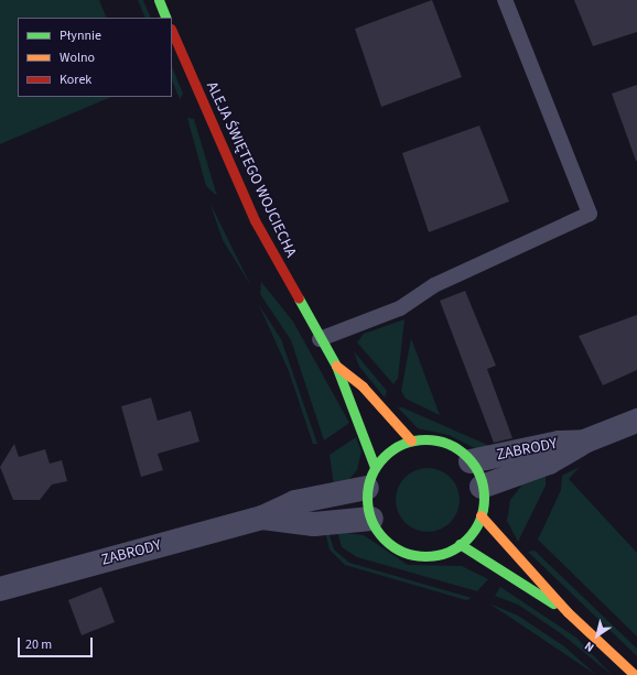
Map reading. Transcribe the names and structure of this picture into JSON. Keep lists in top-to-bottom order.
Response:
{
  "streets": {
    "street": ["ALEJA ŚWIĘTEGO WOJCIECHA", "ZABRODY"]
  },
  "crossings": [
    ["ALEJA ŚWIĘTEGO WOJCIECHA", "ZABRODY"]
  ],
  "legend": ["Płynnie", "Wolno", "Korek"],
  "scale_bar": "20 m",
  "north": "bottom left"
}
